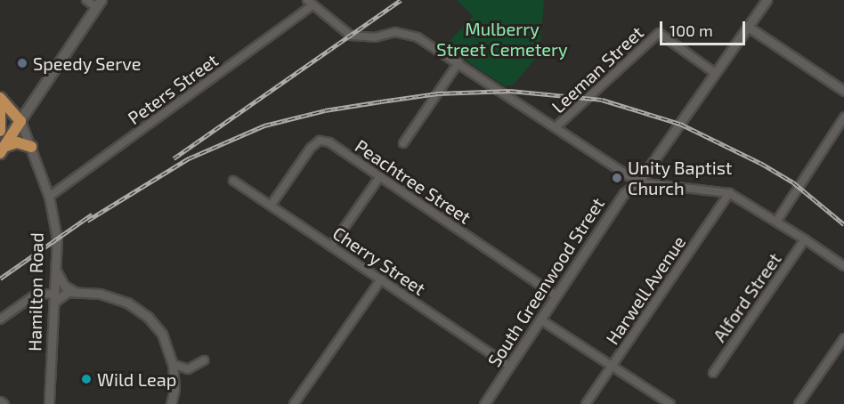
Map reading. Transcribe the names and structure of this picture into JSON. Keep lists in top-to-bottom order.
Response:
{
  "streets": {
    "highway": ["Hamilton Road"],
    "street": [
      "Leeman Street",
      "Peters Street",
      "Peachtree Street",
      "Cherry Street",
      "South Greenwood Street",
      "Harwell Avenue",
      "Alford Street"
    ]
  },
  "crossings": [
    ["Leeman Street", "South Greenwood Street"],
    ["Peters Street", "Hamilton Road"],
    ["Peachtree Street", "Cherry Street"],
    ["Peachtree Street", "South Greenwood Street"],
    ["Cherry Street", "South Greenwood Street"]
  ],
  "parks": ["Mulberry Street Cemetery"],
  "places": ["Speedy Serve", "Unity Baptist Church", "Wild Leap"],
  "scale_bar": "100 m"
}
